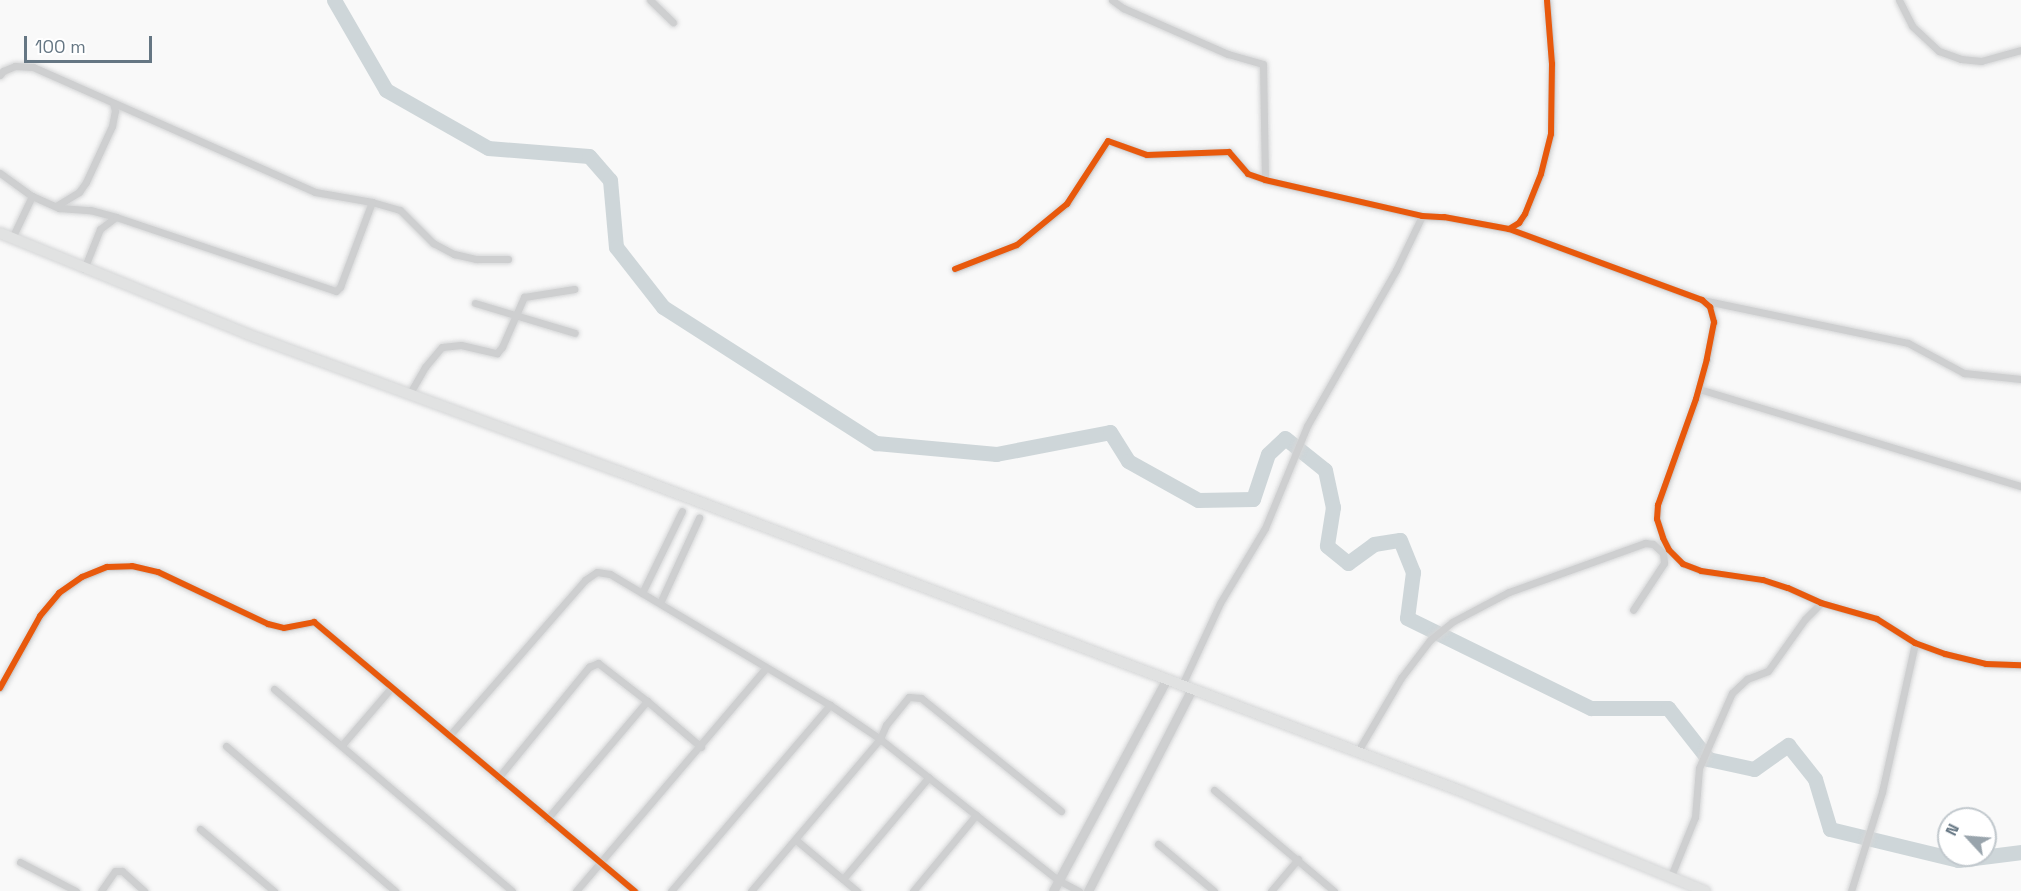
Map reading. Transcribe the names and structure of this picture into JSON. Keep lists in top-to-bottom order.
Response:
{
  "scale_bar": "100 m",
  "north": "top left"
}
